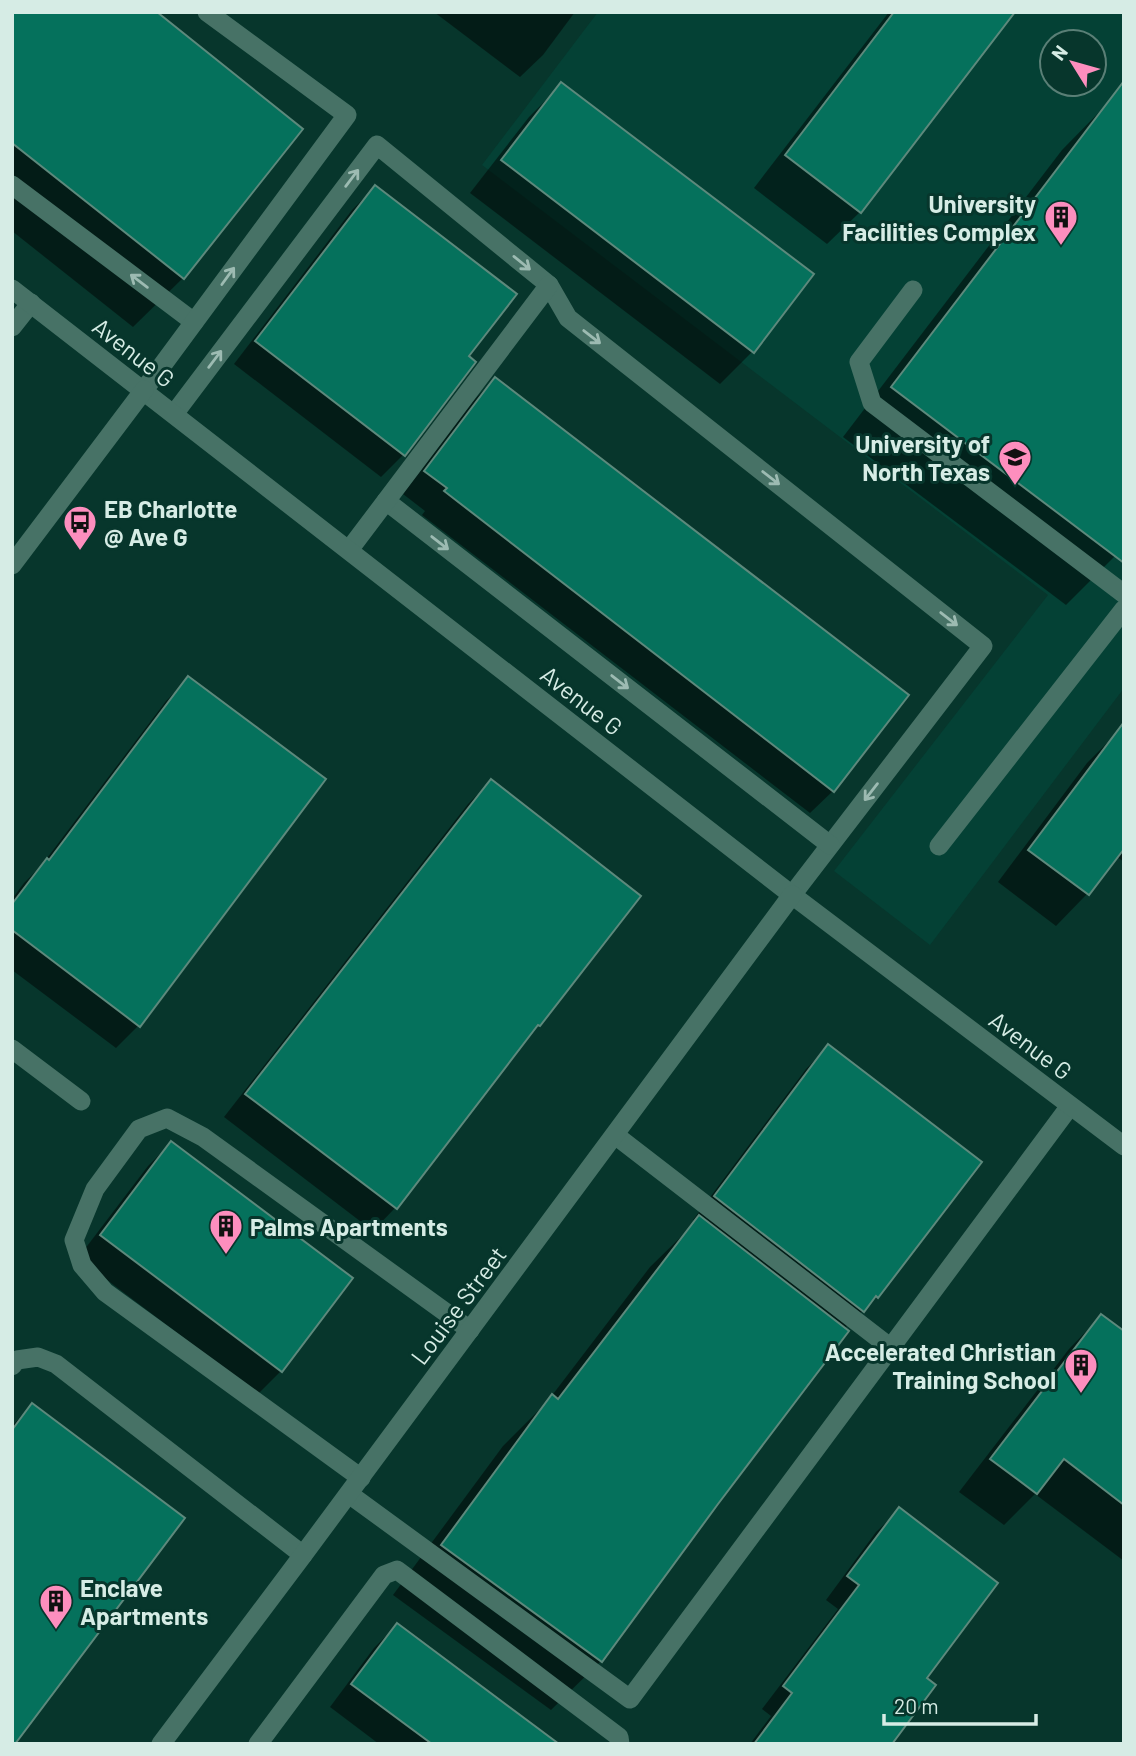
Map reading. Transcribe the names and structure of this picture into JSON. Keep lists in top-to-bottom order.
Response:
{
  "streets": {
    "street": ["Avenue G", "Louise Street"]
  },
  "crossings": [
    ["Avenue G", "Louise Street"]
  ],
  "places": {
    "building": [
      "University Facilities Complex",
      "Palms Apartments",
      "Accelerated Christian Training School",
      "Enclave Apartments"
    ],
    "school or university": ["University of North Texas"],
    "bus stop": ["EB Charlotte @ Ave G"]
  },
  "scale_bar": "20 m",
  "north": "top left"
}
